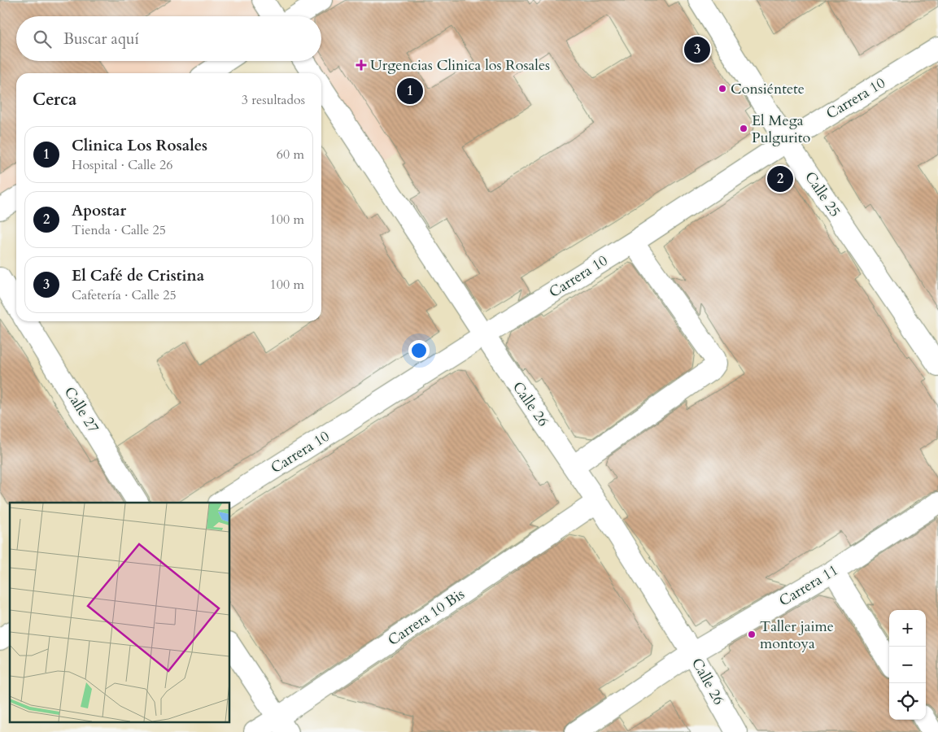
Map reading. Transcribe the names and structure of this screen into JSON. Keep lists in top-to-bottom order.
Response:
{
  "streets": {
    "street": [
      "Carrera 10",
      "Calle 25",
      "Calle 26",
      "Calle 27",
      "Carrera 11",
      "Carrera 10 Bis"
    ]
  },
  "crossings": [
    ["Carrera 10", "Calle 25"],
    ["Carrera 10", "Calle 26"],
    ["Calle 26", "Carrera 11"],
    ["Calle 26", "Carrera 10 Bis"]
  ],
  "places": {
    "health": ["Urgencias Clinica los Rosales"],
    "other": ["Consiéntete", "El Mega Pulgurito", "Taller jaime montoya"]
  },
  "page": {
    "search": "Buscar aquí",
    "pins": ["3", "1", "2"],
    "heading": ["Cerca", "3 resultados"],
    "list": [
      {
        "mark": "1",
        "name": "Clinica Los Rosales",
        "note": "Hospital · Calle 26",
        "value": "60 m"
      },
      {
        "mark": "2",
        "name": "Apostar",
        "note": "Tienda · Calle 25",
        "value": "100 m"
      },
      {
        "mark": "3",
        "name": "El Café de Cristina",
        "note": "Cafetería · Calle 25",
        "value": "100 m"
      }
    ],
    "map_buttons": ["+", "−"]
  }
}
